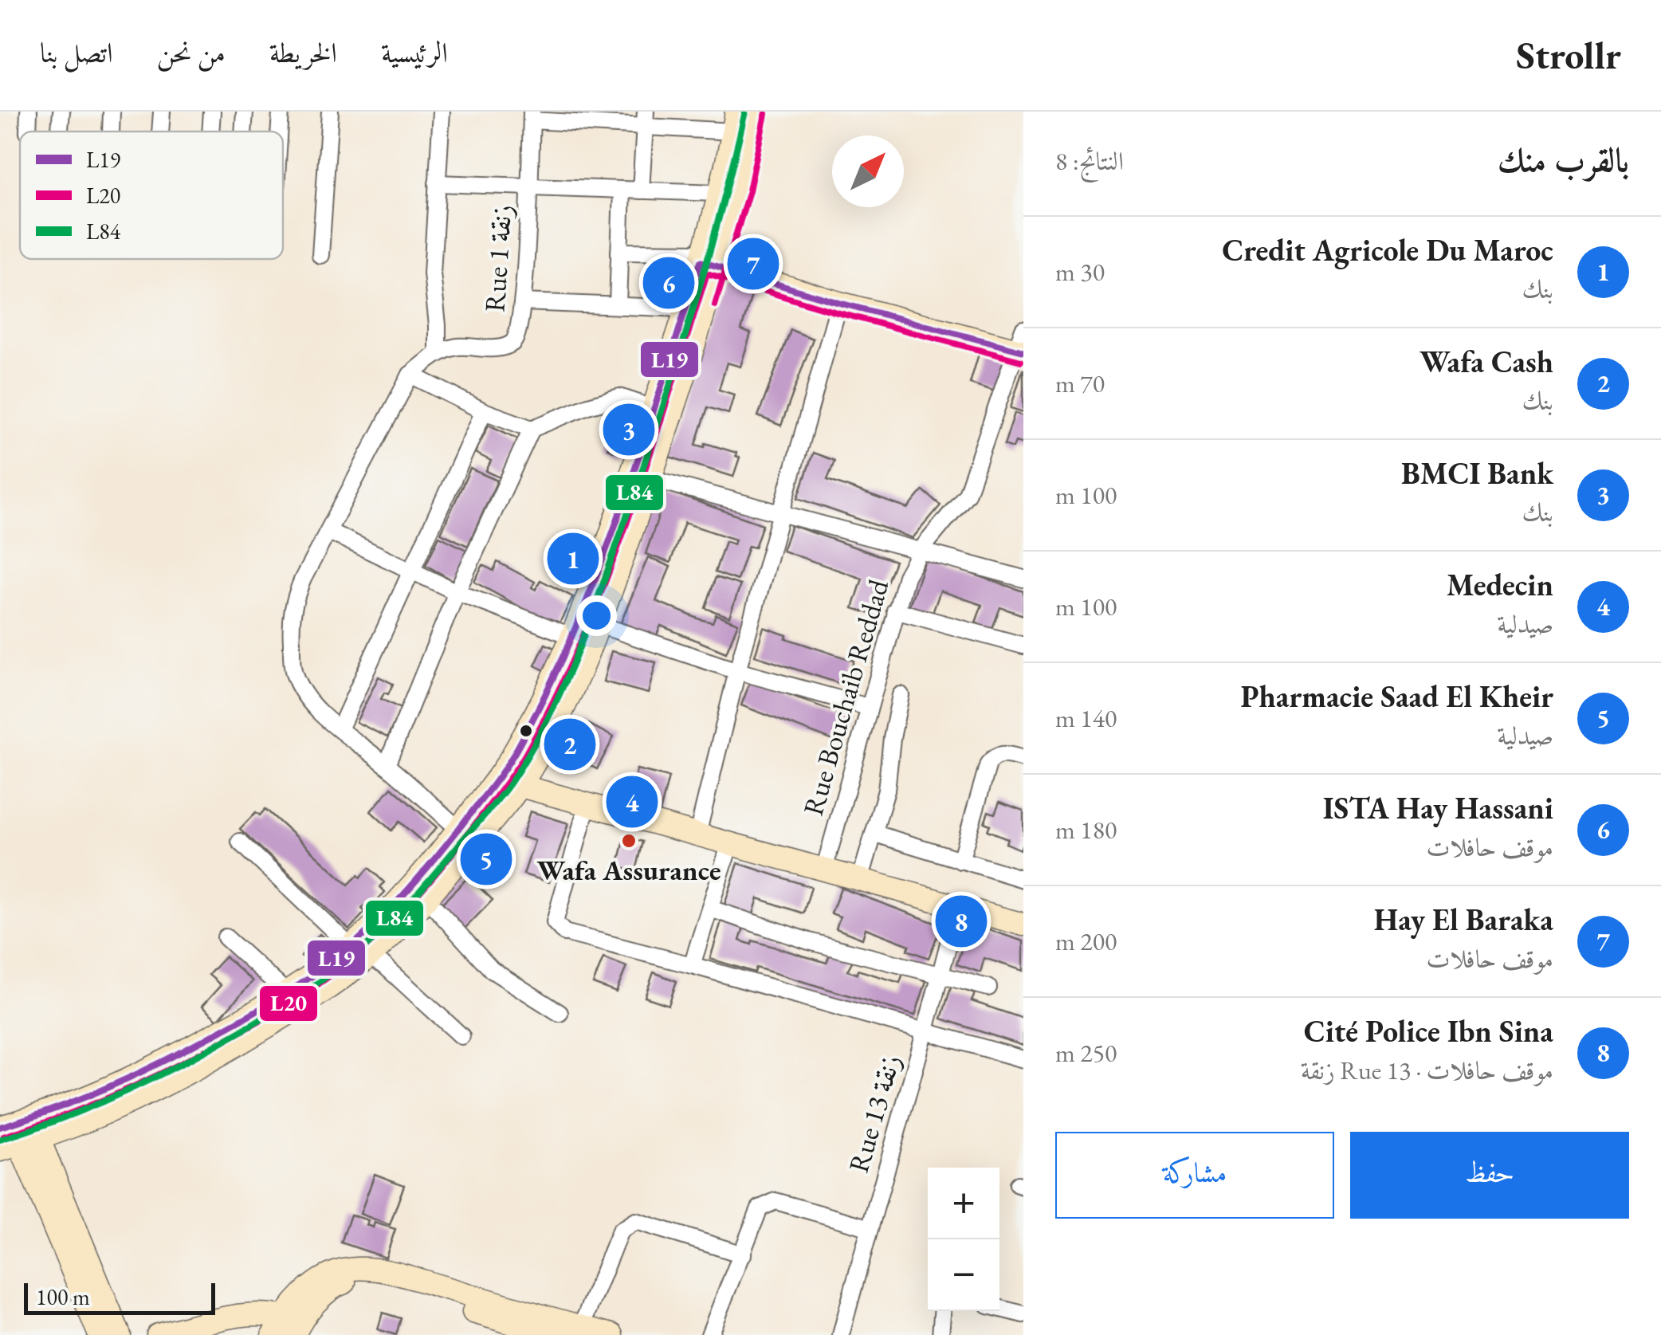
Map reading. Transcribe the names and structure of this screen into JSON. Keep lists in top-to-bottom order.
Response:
{
  "streets": {
    "street": ["Rue 1 زنقة", "Rue Bouchaib Reddad", "Rue 13 زنقة"]
  },
  "places": ["Wafa Assurance"],
  "lines": ["transit line L84", "transit line L20", "transit line L19"],
  "legend": ["L19", "L20", "L84"],
  "scale_bar": "100 m",
  "north": "top right",
  "page": {
    "header": "Strollr",
    "nav": [
      "الرئيسية",
      "الخريطة",
      "من نحن",
      "اتصل بنا"
    ],
    "heading": ["بالقرب منك", "النتائج: 8"],
    "list": [
      {
        "mark": "1",
        "name": "Credit Agricole Du Maroc",
        "note": "بنك",
        "value": "30 m"
      },
      {
        "mark": "2",
        "name": "Wafa Cash",
        "note": "بنك",
        "value": "70 m"
      },
      {
        "mark": "3",
        "name": "BMCI Bank",
        "note": "بنك",
        "value": "100 m"
      },
      {
        "mark": "4",
        "name": "Medecin",
        "note": "صيدلية",
        "value": "100 m"
      },
      {
        "mark": "5",
        "name": "Pharmacie Saad El Kheir",
        "note": "صيدلية",
        "value": "140 m"
      },
      {
        "mark": "6",
        "name": "ISTA Hay Hassani",
        "note": "موقف حافلات",
        "value": "180 m"
      },
      {
        "mark": "7",
        "name": "Hay El Baraka",
        "note": "موقف حافلات",
        "value": "200 m"
      },
      {
        "mark": "8",
        "name": "Cité Police Ibn Sina",
        "note": "موقف حافلات · Rue 13 زنقة",
        "value": "250 m"
      }
    ],
    "pins": [
      "7",
      "6",
      "3",
      "1",
      "2",
      "4",
      "5",
      "8"
    ],
    "buttons": ["حفظ", "مشاركة"],
    "map_buttons": ["+", "−"],
    "scale": "100 m"
  }
}
